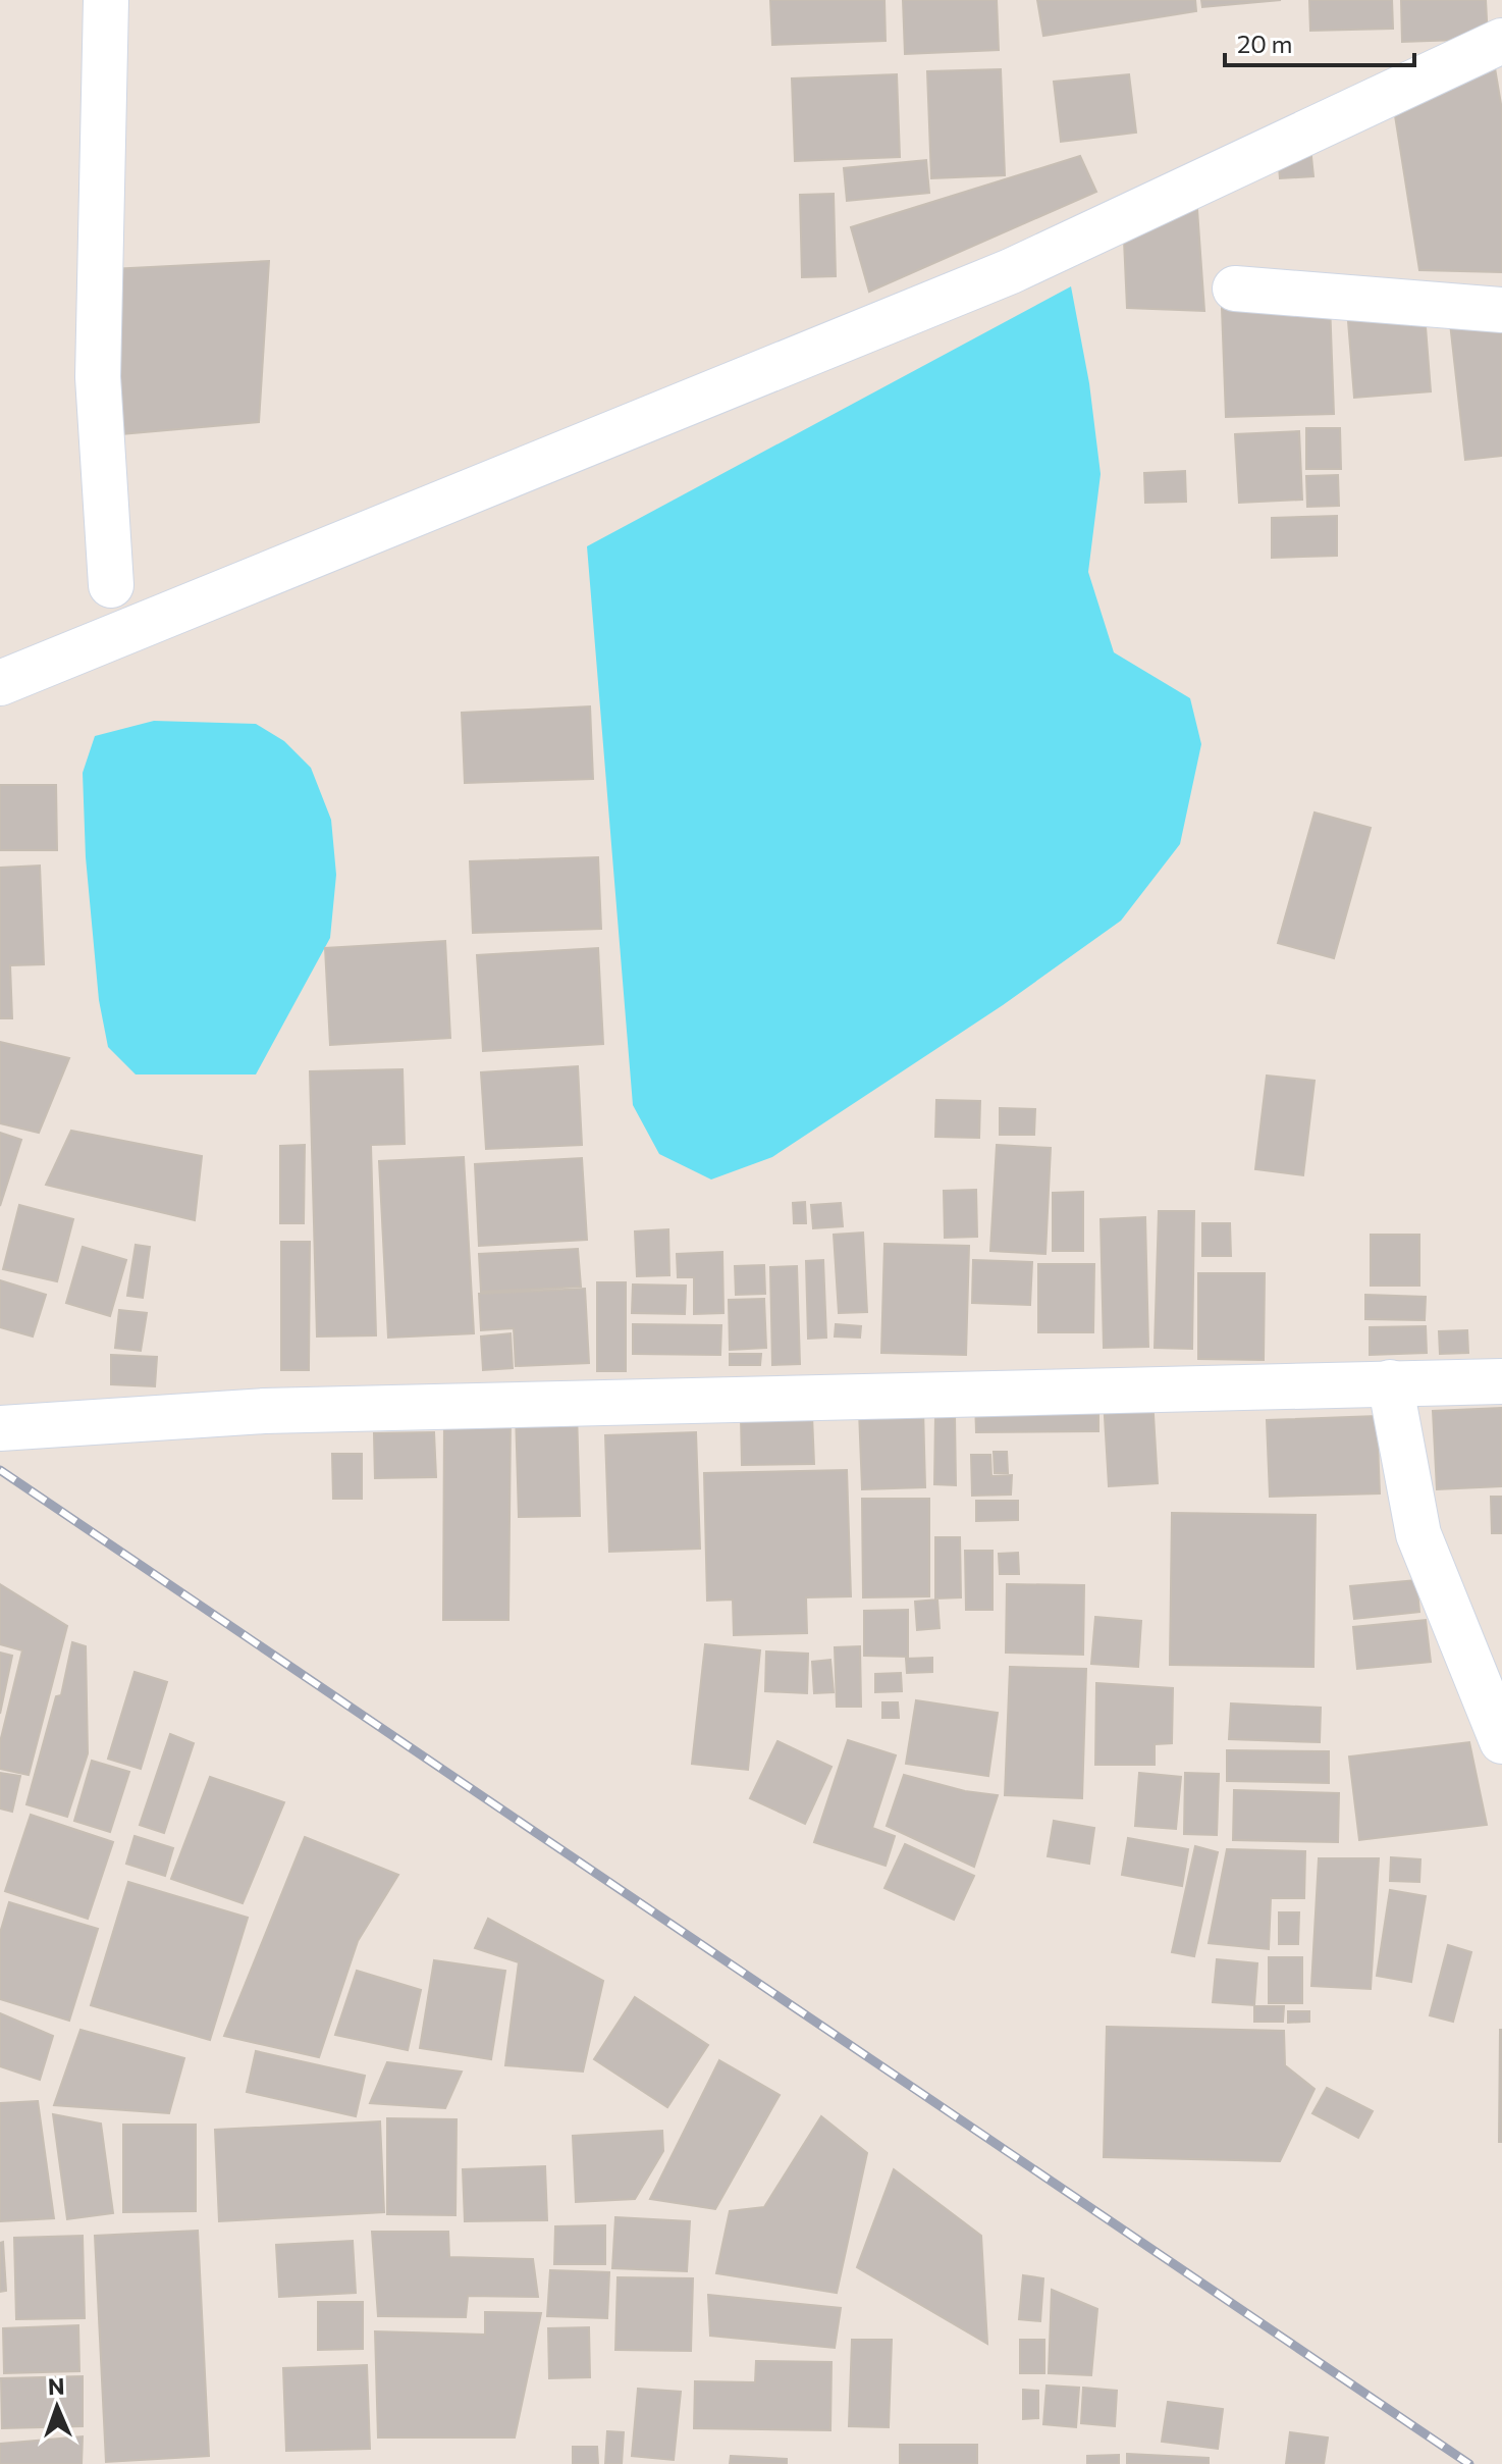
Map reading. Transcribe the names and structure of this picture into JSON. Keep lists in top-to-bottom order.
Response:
{
  "scale_bar": "20 m",
  "north": "top"
}
